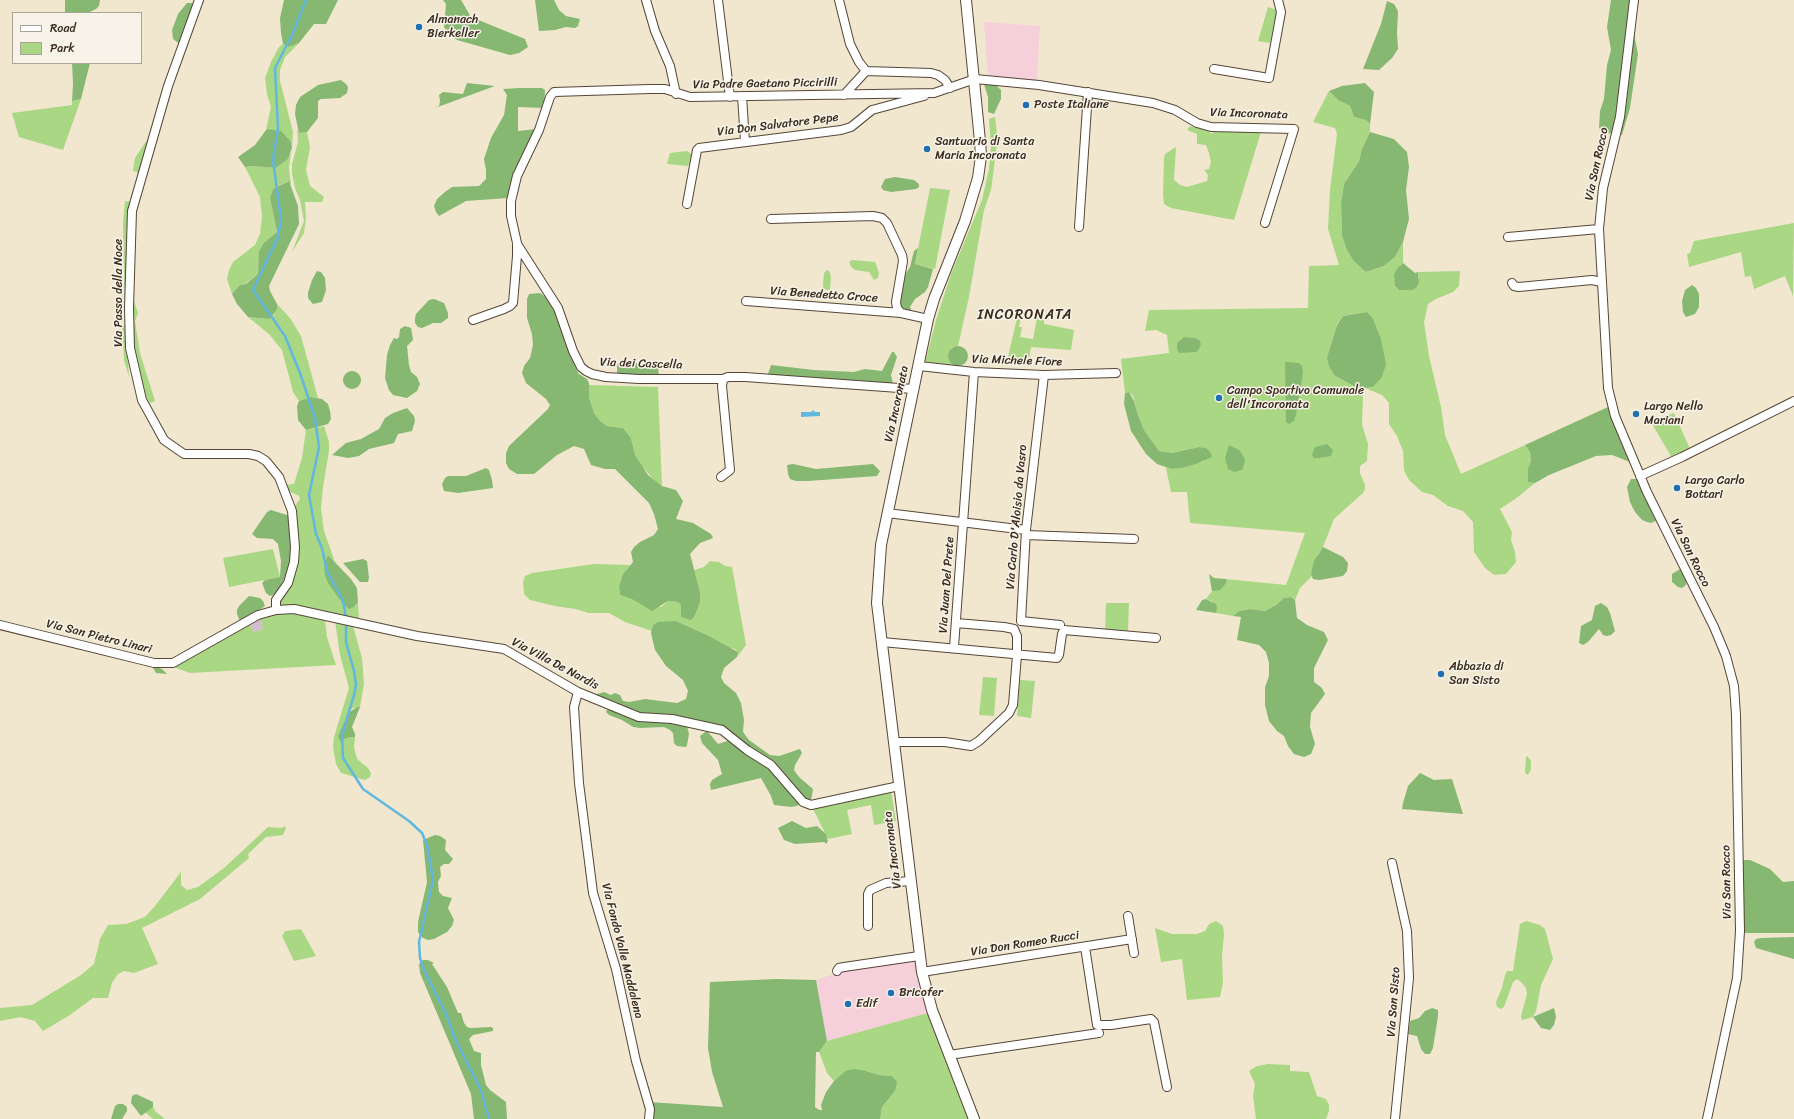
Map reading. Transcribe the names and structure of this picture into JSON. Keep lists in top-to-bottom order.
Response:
{
  "streets": {
    "main road": ["Via Incoronata"],
    "street": [
      "Via Padre Gaetano Piccirilli",
      "Via Don Salvatore Pepe",
      "Via San Rocco",
      "Via Passo della Noce",
      "Via Benedetto Croce",
      "Via Michele Fiore",
      "Via dei Cascella",
      "Via Carlo D'Aloisio da Vasro",
      "Via Juan Del Prete",
      "Via San Pietro Linari",
      "Via Villa De Nardis",
      "Via Don Romeo Rucci",
      "Via Fondo Valle Maddalena",
      "Via San Sisto"
    ]
  },
  "crossings": [
    ["Via Padre Gaetano Piccirilli", "Via Incoronata"],
    ["Via Padre Gaetano Piccirilli", "Via Don Salvatore Pepe"],
    ["Via Padre Gaetano Piccirilli", "Via dei Cascella"],
    ["Via Incoronata", "Via Benedetto Croce"],
    ["Via Incoronata", "Via Michele Fiore"],
    ["Via Incoronata", "Via dei Cascella"],
    ["Via Incoronata", "Via Villa De Nardis"],
    ["Via Incoronata", "Via Don Romeo Rucci"],
    ["Via Passo della Noce", "Via San Pietro Linari"],
    ["Via Michele Fiore", "Via Carlo D'Aloisio da Vasro"],
    ["Via Michele Fiore", "Via Juan Del Prete"],
    ["Via San Pietro Linari", "Via Villa De Nardis"],
    ["Via Villa De Nardis", "Via Fondo Valle Maddalena"]
  ],
  "districts": ["INCORONATA"],
  "places": [
    "Almanach Bierkeller",
    "Poste Italiane",
    "Santuario di Santa Maria Incoronata",
    "Campo Sportivo Comunale dell'Incoronata",
    "Largo Nello Mariani",
    "Largo Carlo Bottari",
    "Abbazia di San Sisto",
    "Bricofer",
    "Edif"
  ],
  "legend": ["Road", "Park"]
}
